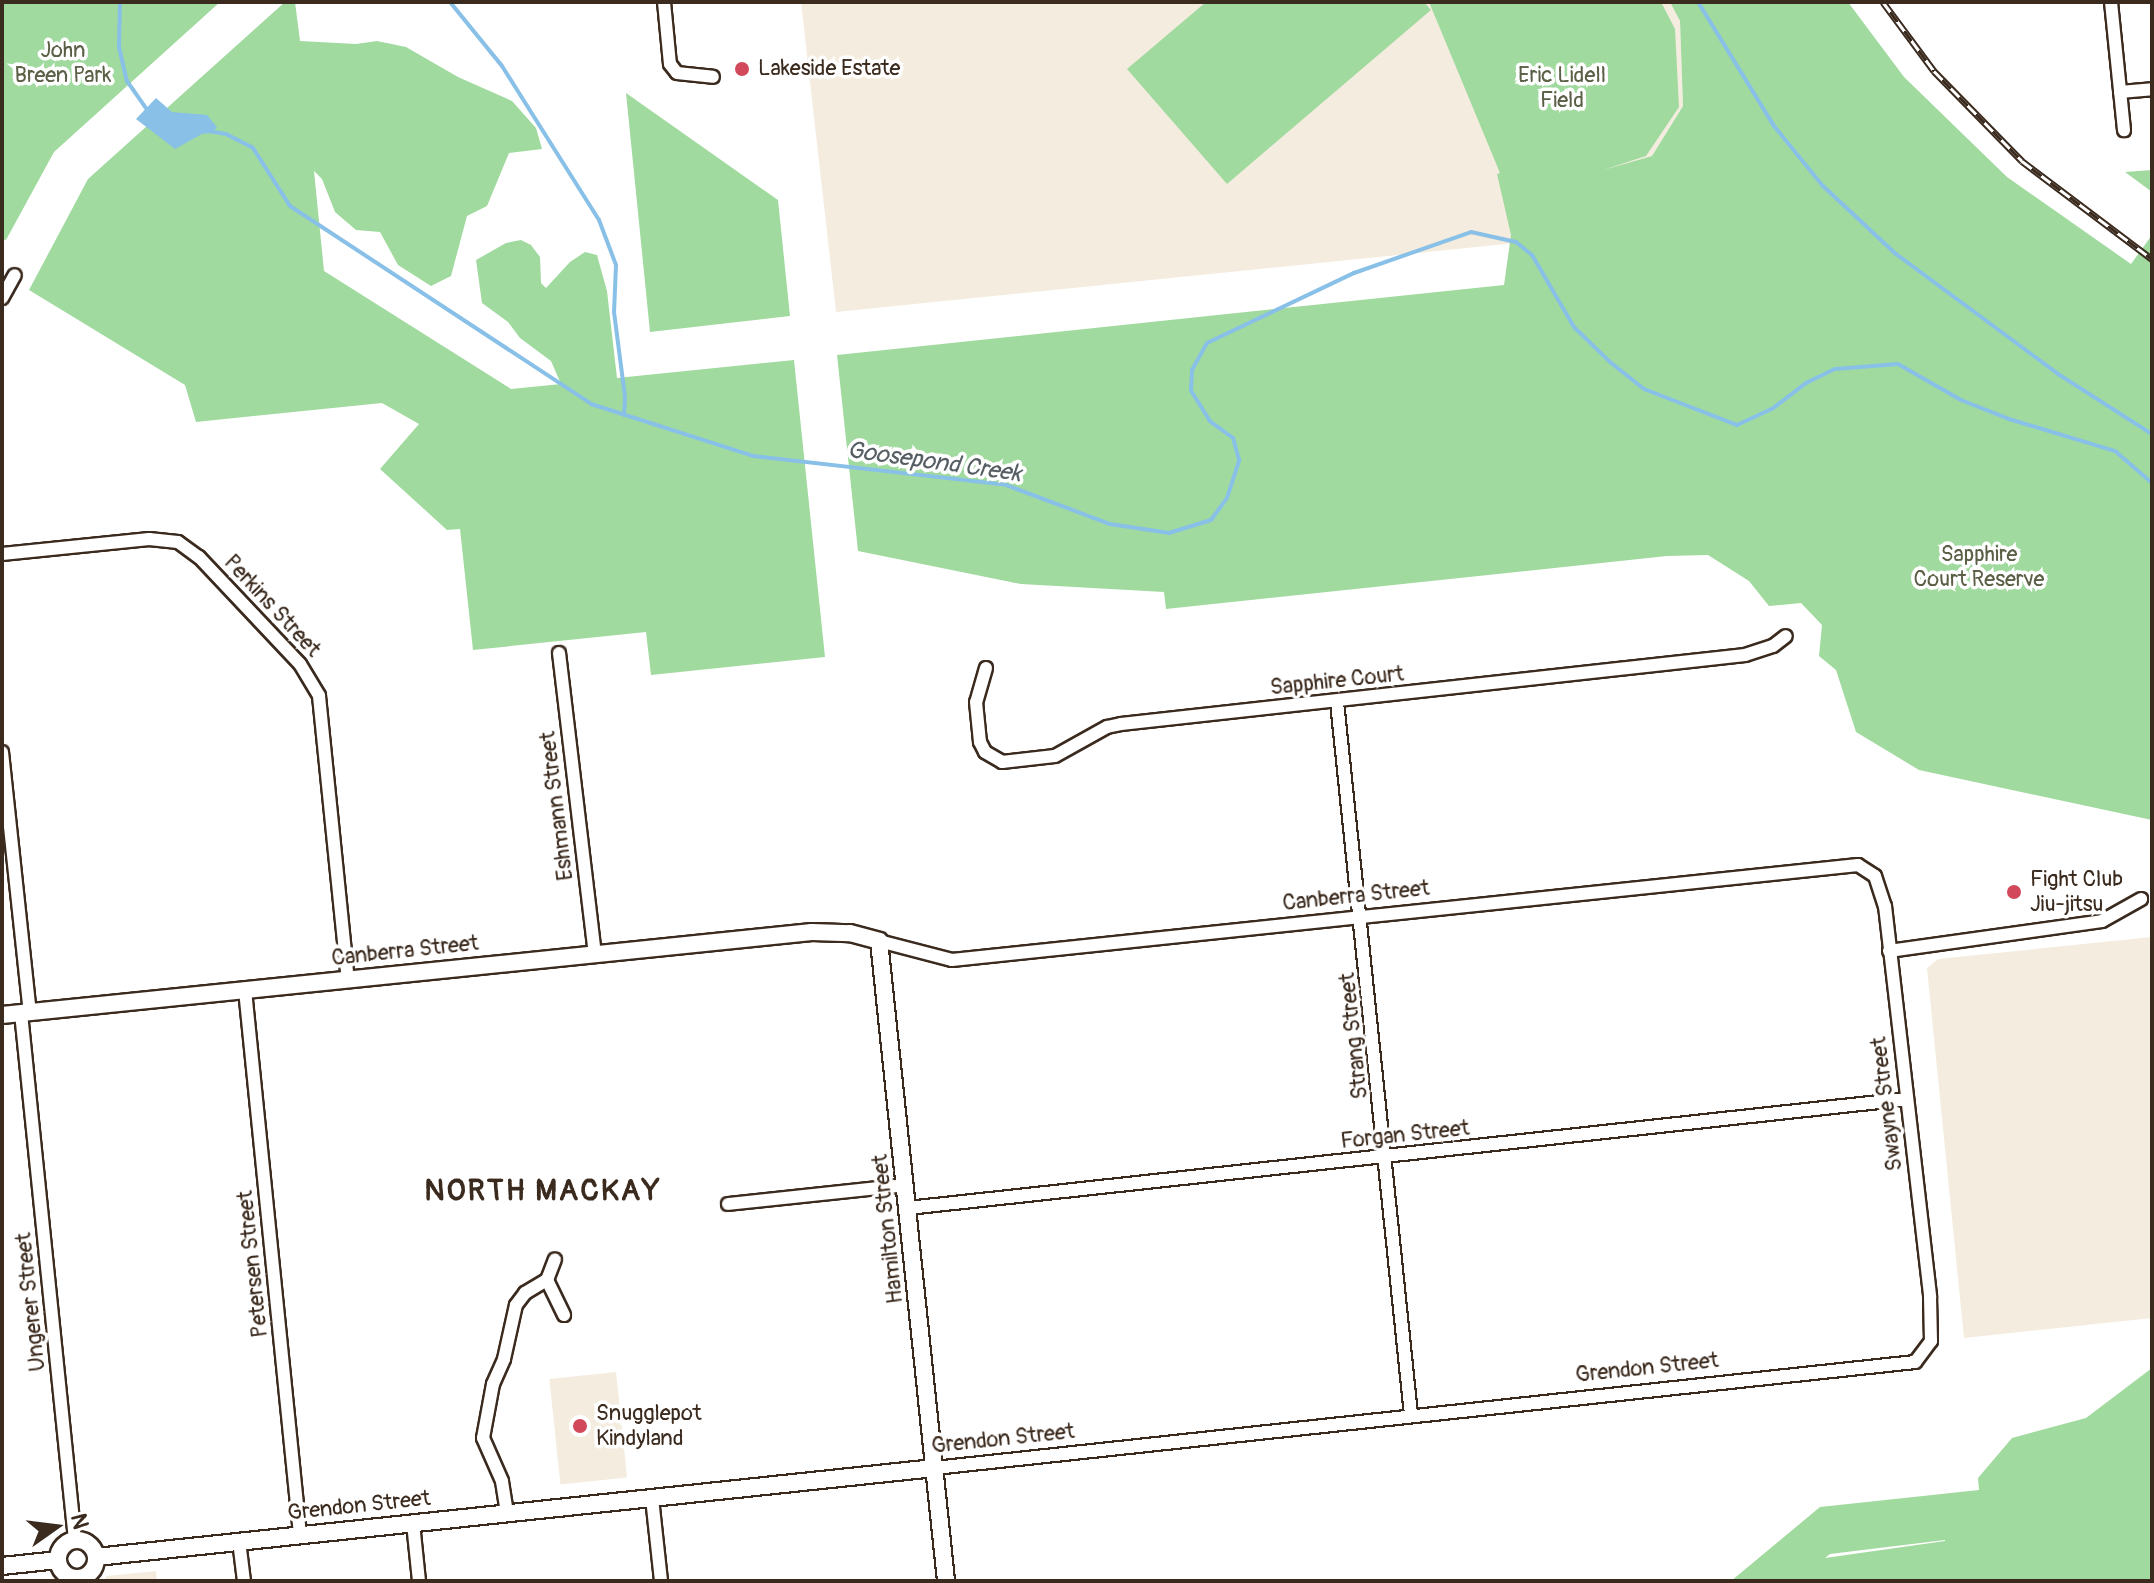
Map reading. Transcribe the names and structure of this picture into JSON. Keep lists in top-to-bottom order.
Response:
{
  "streets": {
    "street": [
      "Perkins Street",
      "Sapphire Court",
      "Eshmann Street",
      "Canberra Street",
      "Strang Street",
      "Swayne Street",
      "Forgan Street",
      "Hamilton Street",
      "Petersen Street",
      "Ungerer Street",
      "Grendon Street"
    ]
  },
  "crossings": [
    ["Perkins Street", "Canberra Street"],
    ["Sapphire Court", "Strang Street"],
    ["Eshmann Street", "Canberra Street"],
    ["Canberra Street", "Strang Street"],
    ["Canberra Street", "Swayne Street"],
    ["Canberra Street", "Hamilton Street"],
    ["Canberra Street", "Petersen Street"],
    ["Canberra Street", "Ungerer Street"],
    ["Strang Street", "Forgan Street"],
    ["Strang Street", "Grendon Street"],
    ["Swayne Street", "Forgan Street"],
    ["Swayne Street", "Grendon Street"],
    ["Forgan Street", "Hamilton Street"],
    ["Hamilton Street", "Grendon Street"],
    ["Petersen Street", "Grendon Street"],
    ["Ungerer Street", "Grendon Street"]
  ],
  "districts": ["NORTH MACKAY"],
  "water": ["Goosepond Creek"],
  "parks": ["John Breen Park", "Eric Lidell Field", "Sapphire Court Reserve"],
  "places": ["Lakeside Estate", "Fight Club Jiu-jitsu", "Snugglepot Kindyland"],
  "north": "right"
}
